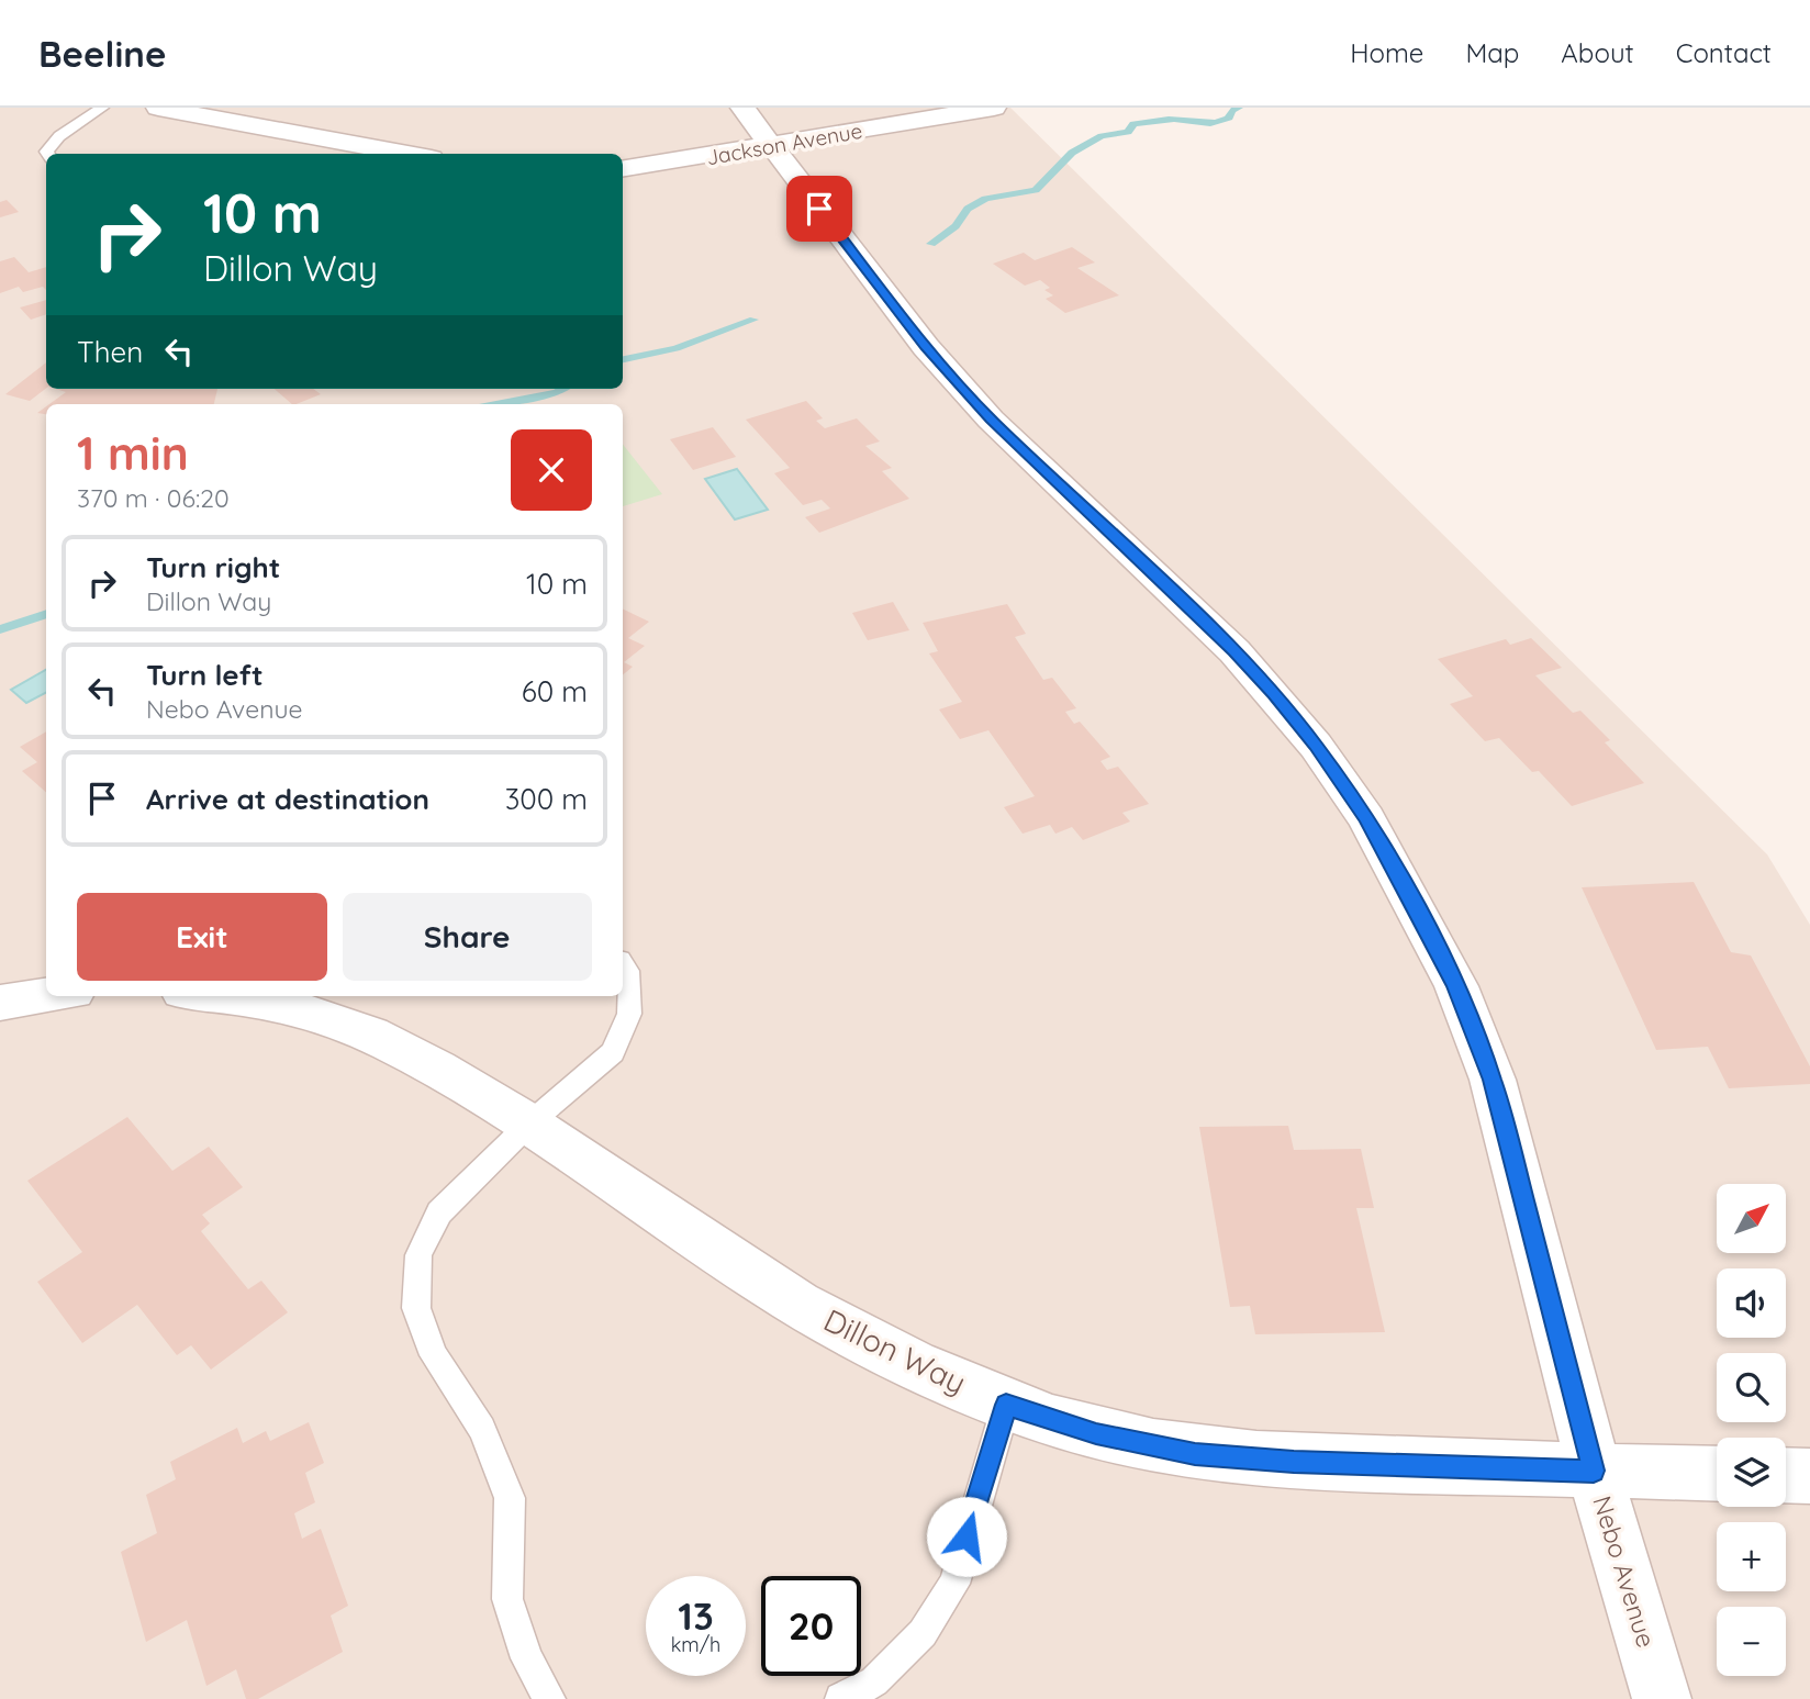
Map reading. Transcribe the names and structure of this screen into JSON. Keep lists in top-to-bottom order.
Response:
{
  "streets": {
    "street": ["Jackson Avenue", "Dillon Way", "Nebo Avenue"]
  },
  "crossings": [
    ["Jackson Avenue", "Nebo Avenue"],
    ["Dillon Way", "Nebo Avenue"]
  ],
  "north": "top right",
  "page": {
    "header": "Beeline",
    "nav": [
      "Home",
      "Map",
      "About",
      "Contact"
    ],
    "turn": ["10 m", "Dillon Way"],
    "then": "Then",
    "heading": ["1 min", "370 m · 06:20"],
    "list": [
      {
        "name": "Turn right",
        "note": "Dillon Way",
        "value": "10 m"
      },
      {
        "name": "Turn left",
        "note": "Nebo Avenue",
        "value": "60 m"
      },
      {
        "name": "Arrive at destination",
        "value": "300 m"
      }
    ],
    "buttons": ["Exit", "Share"],
    "map_buttons": ["+", "−"],
    "speed": "13 km/h",
    "limit": "20"
  }
}
